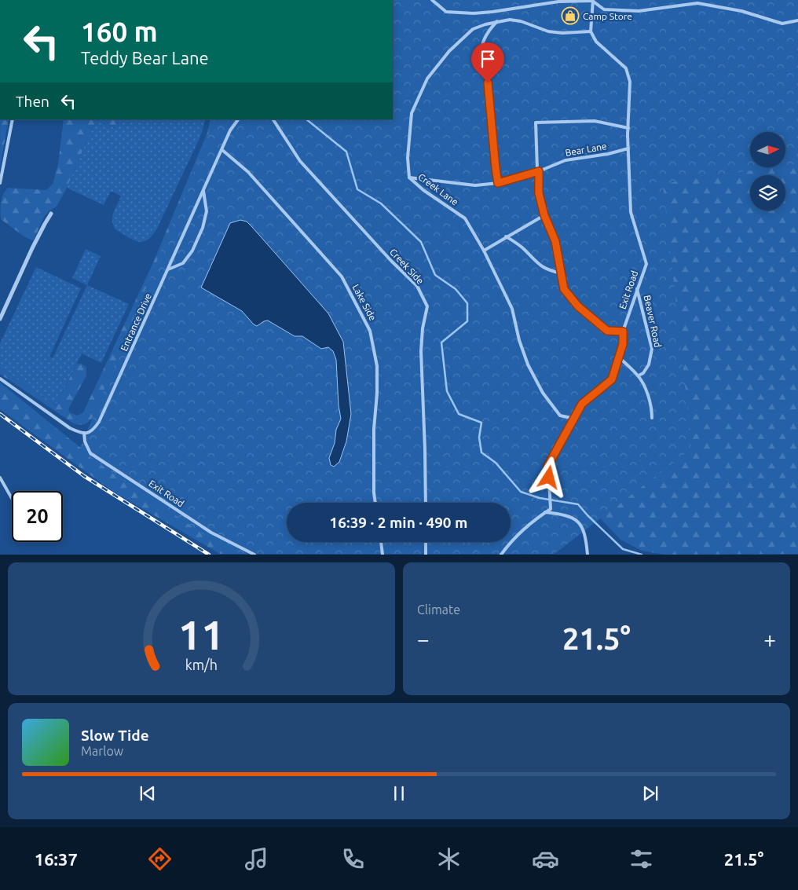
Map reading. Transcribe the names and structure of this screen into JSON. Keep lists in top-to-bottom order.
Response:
{
  "streets": {
    "lane": [
      "Bear Lane",
      "Creek Lane",
      "Creek Side",
      "Exit Road",
      "Lake Side",
      "Beaver Road",
      "Entrance Drive"
    ]
  },
  "crossings": [
    ["Bear Lane", "Creek Lane"],
    ["Bear Lane", "Exit Road"],
    ["Creek Lane", "Exit Road"],
    ["Exit Road", "Beaver Road"],
    ["Exit Road", "Entrance Drive"],
    ["Lake Side", "Entrance Drive"]
  ],
  "places": {
    "shop": ["Camp Store"]
  },
  "north": "right",
  "page": {
    "turn": ["160 m", "Teddy Bear Lane"],
    "then": "Then",
    "limit": "20",
    "trip": "16:39 · 2 min · 490 m",
    "tile": "Climate",
    "heat": ["−", "21.5°", "+"],
    "song": ["Slow Tide", "Marlow"],
    "tabs": ["16:37", "21.5°"],
    "gauge": ["11", "km/h"]
  }
}
